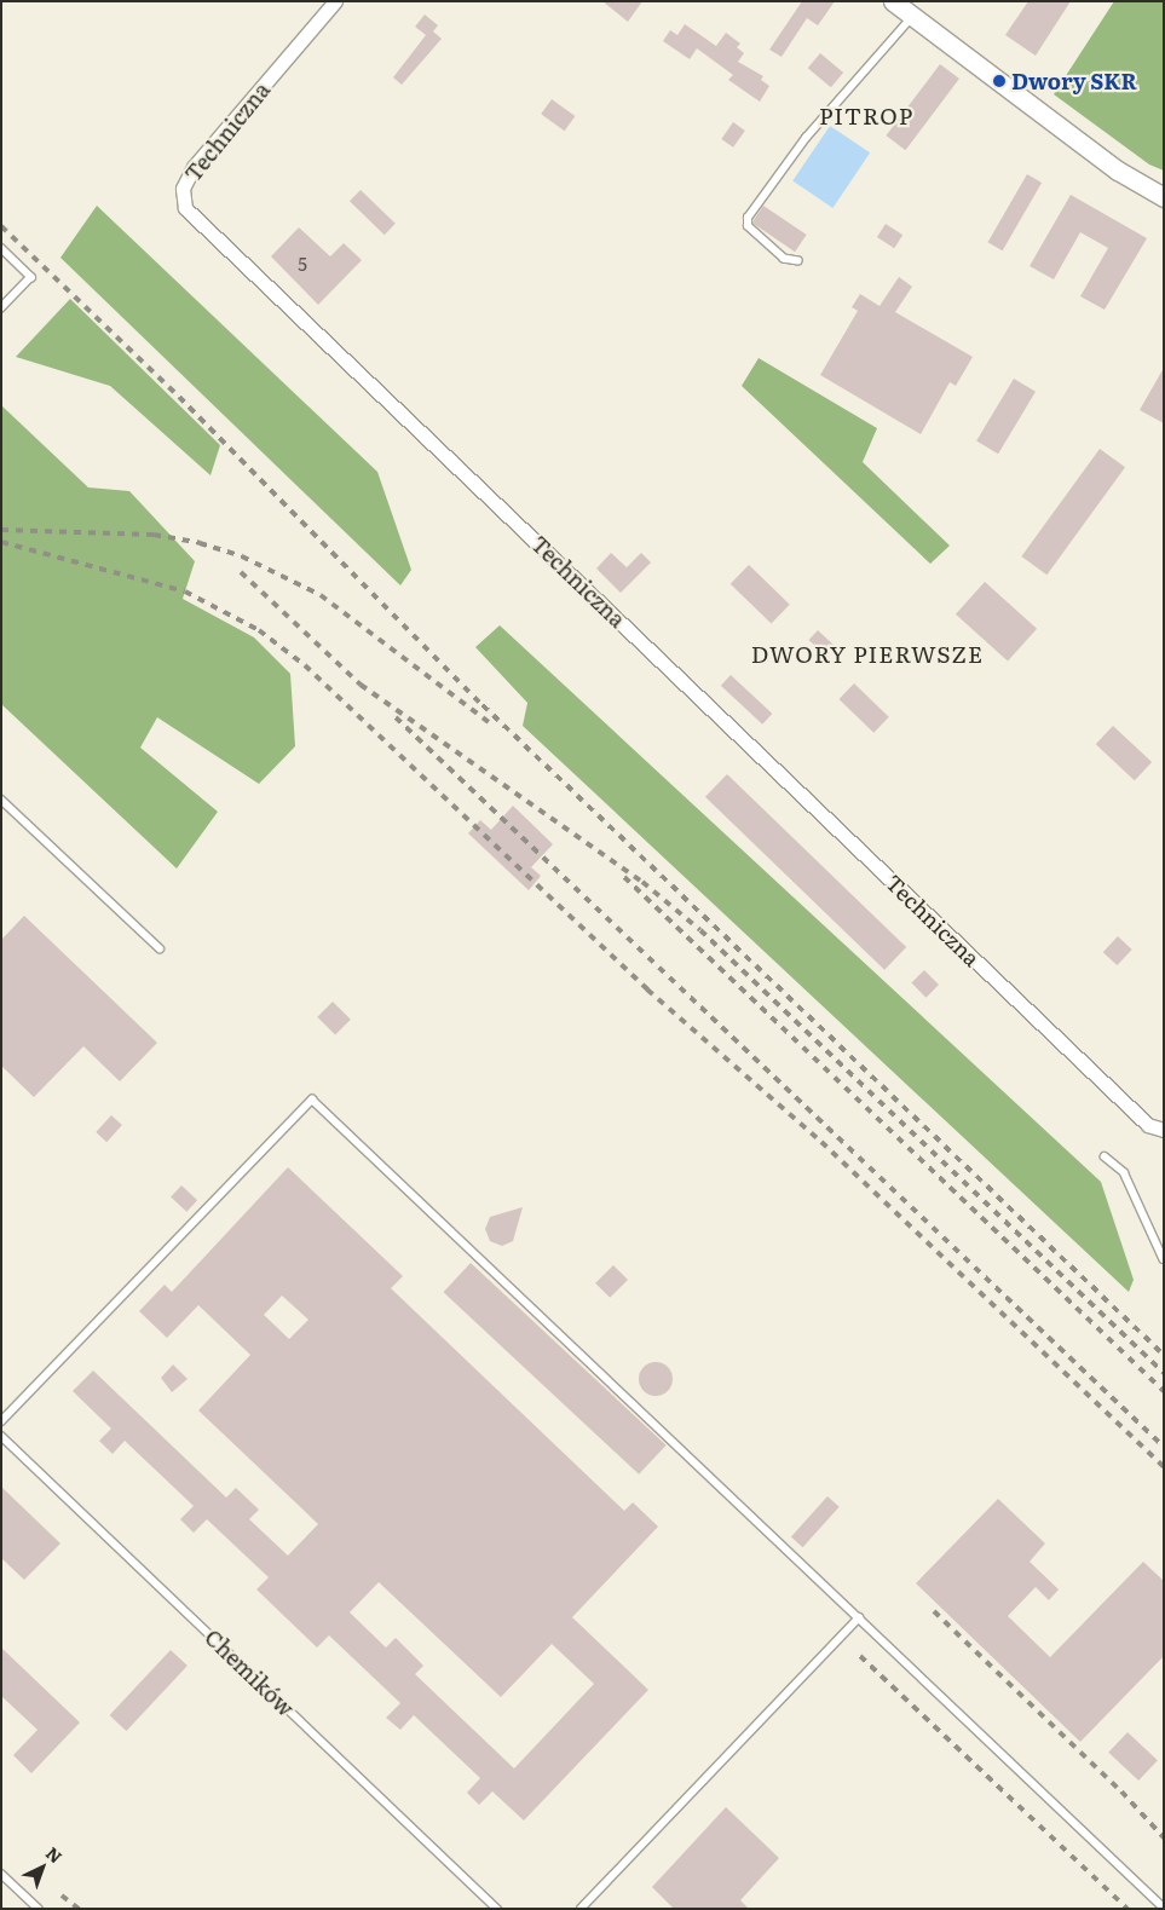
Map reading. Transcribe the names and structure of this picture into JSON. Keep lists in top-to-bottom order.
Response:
{
  "streets": {
    "street": ["Techniczna"],
    "lane": ["Chemików"]
  },
  "districts": ["PITROP", "DWORY PIERWSZE"],
  "places": ["Dwory SKR"],
  "house_numbers": ["5"],
  "north": "top right"
}
